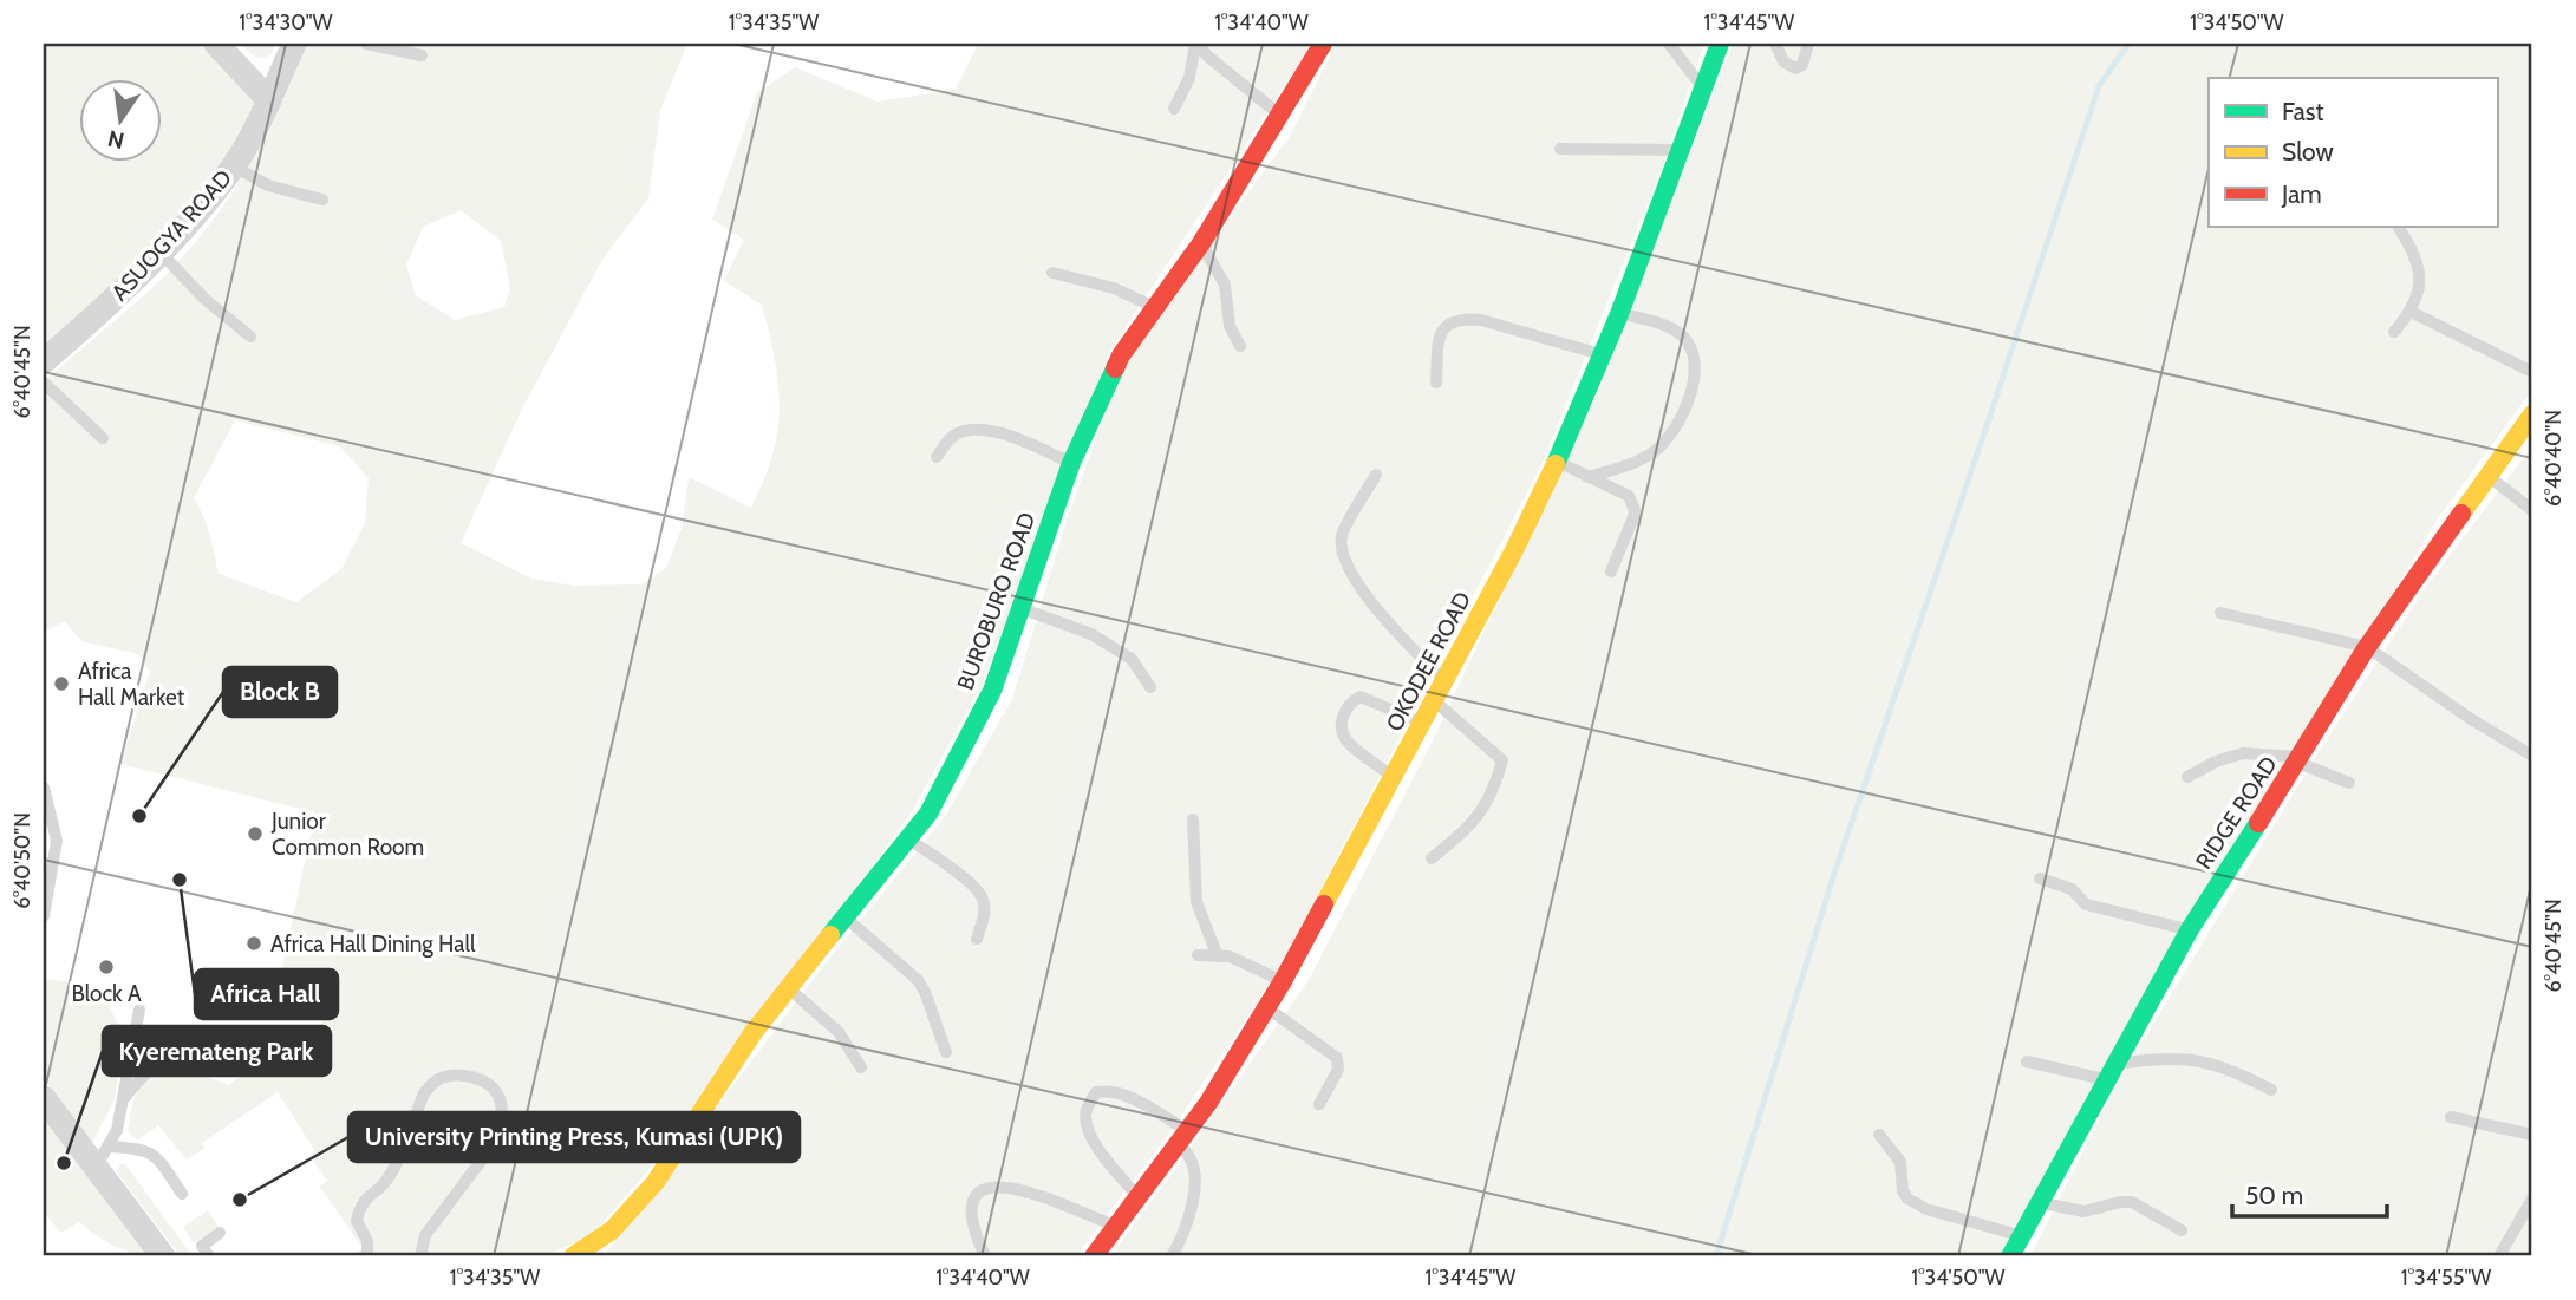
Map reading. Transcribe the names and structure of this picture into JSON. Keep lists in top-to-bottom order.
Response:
{
  "streets": {
    "street": [
      "ASUOGYA ROAD",
      "BUROBURO ROAD",
      "OKODEE ROAD",
      "RIDGE ROAD"
    ]
  },
  "places": [
    "Africa Hall Market",
    "Block B",
    "Junior Common Room",
    "Africa Hall",
    "Africa Hall Dining Hall",
    "Block A",
    "Kyeremateng Park",
    "University Printing Press, Kumasi (UPK)"
  ],
  "legend": ["Fast", "Slow", "Jam"],
  "scale_bar": "50 m",
  "north": "bottom",
  "coordinates": [
    "1°34'30\"W",
    "1°34'35\"W",
    "1°34'40\"W",
    "1°34'45\"W",
    "1°34'50\"W",
    "6°40'45\"N",
    "6°40'40\"N",
    "6°40'50\"N",
    "1°34'55\"W"
  ]
}
